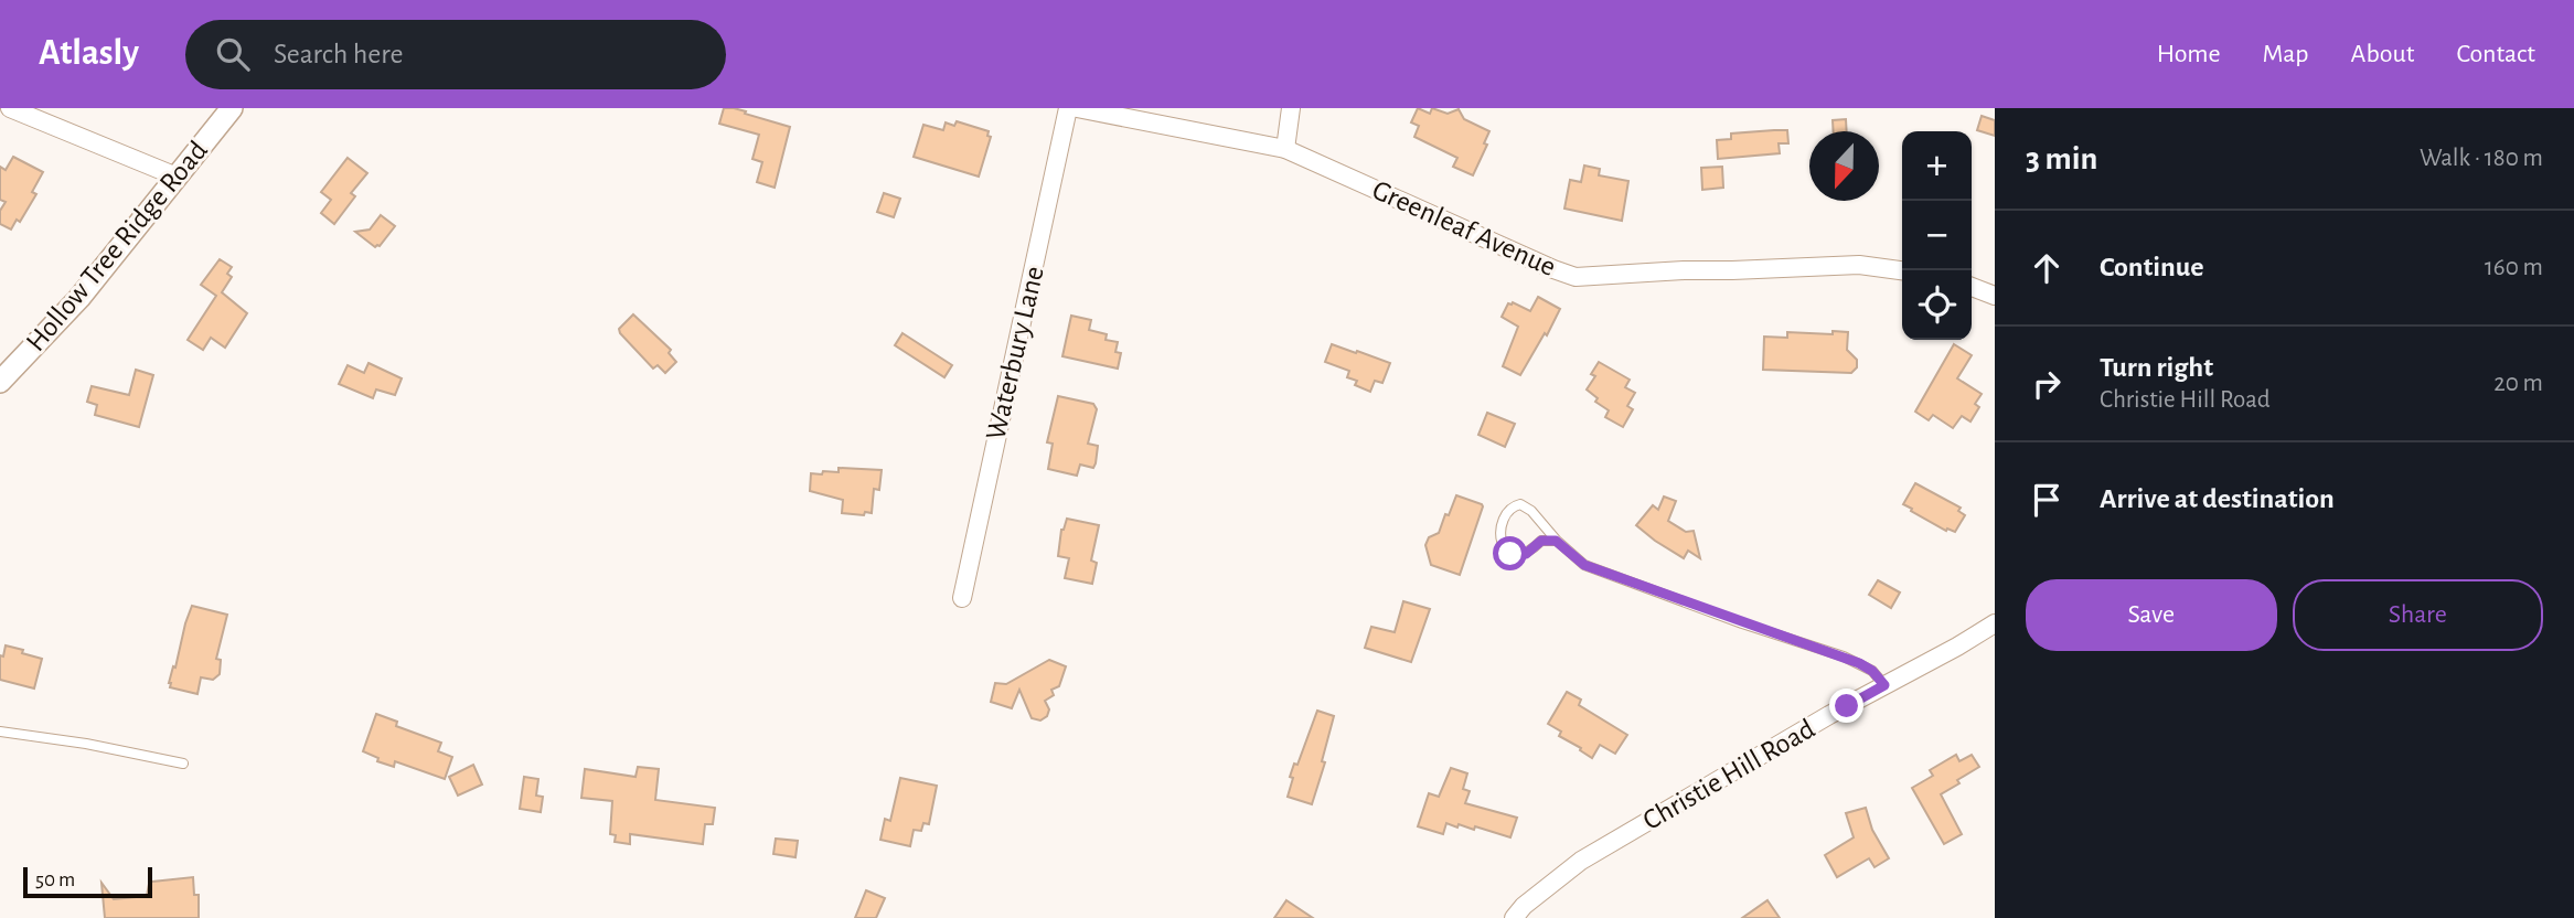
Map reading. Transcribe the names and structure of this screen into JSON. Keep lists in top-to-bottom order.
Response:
{
  "streets": {
    "street": [
      "Greenleaf Avenue",
      "Hollow Tree Ridge Road",
      "Waterbury Lane",
      "Christie Hill Road"
    ]
  },
  "scale_bar": "50 m",
  "north": "bottom",
  "page": {
    "header": "Atlasly",
    "search": "Search here",
    "nav": [
      "Home",
      "Map",
      "About",
      "Contact"
    ],
    "heading": ["3 min", "Walk · 180 m"],
    "map_buttons": ["+", "−"],
    "list": [
      ["Continue", "160 m"],
      ["Turn right", "Christie Hill Road", "20 m"],
      "Arrive at destination"
    ],
    "buttons": ["Save", "Share"],
    "scale": "50 m"
  }
}
